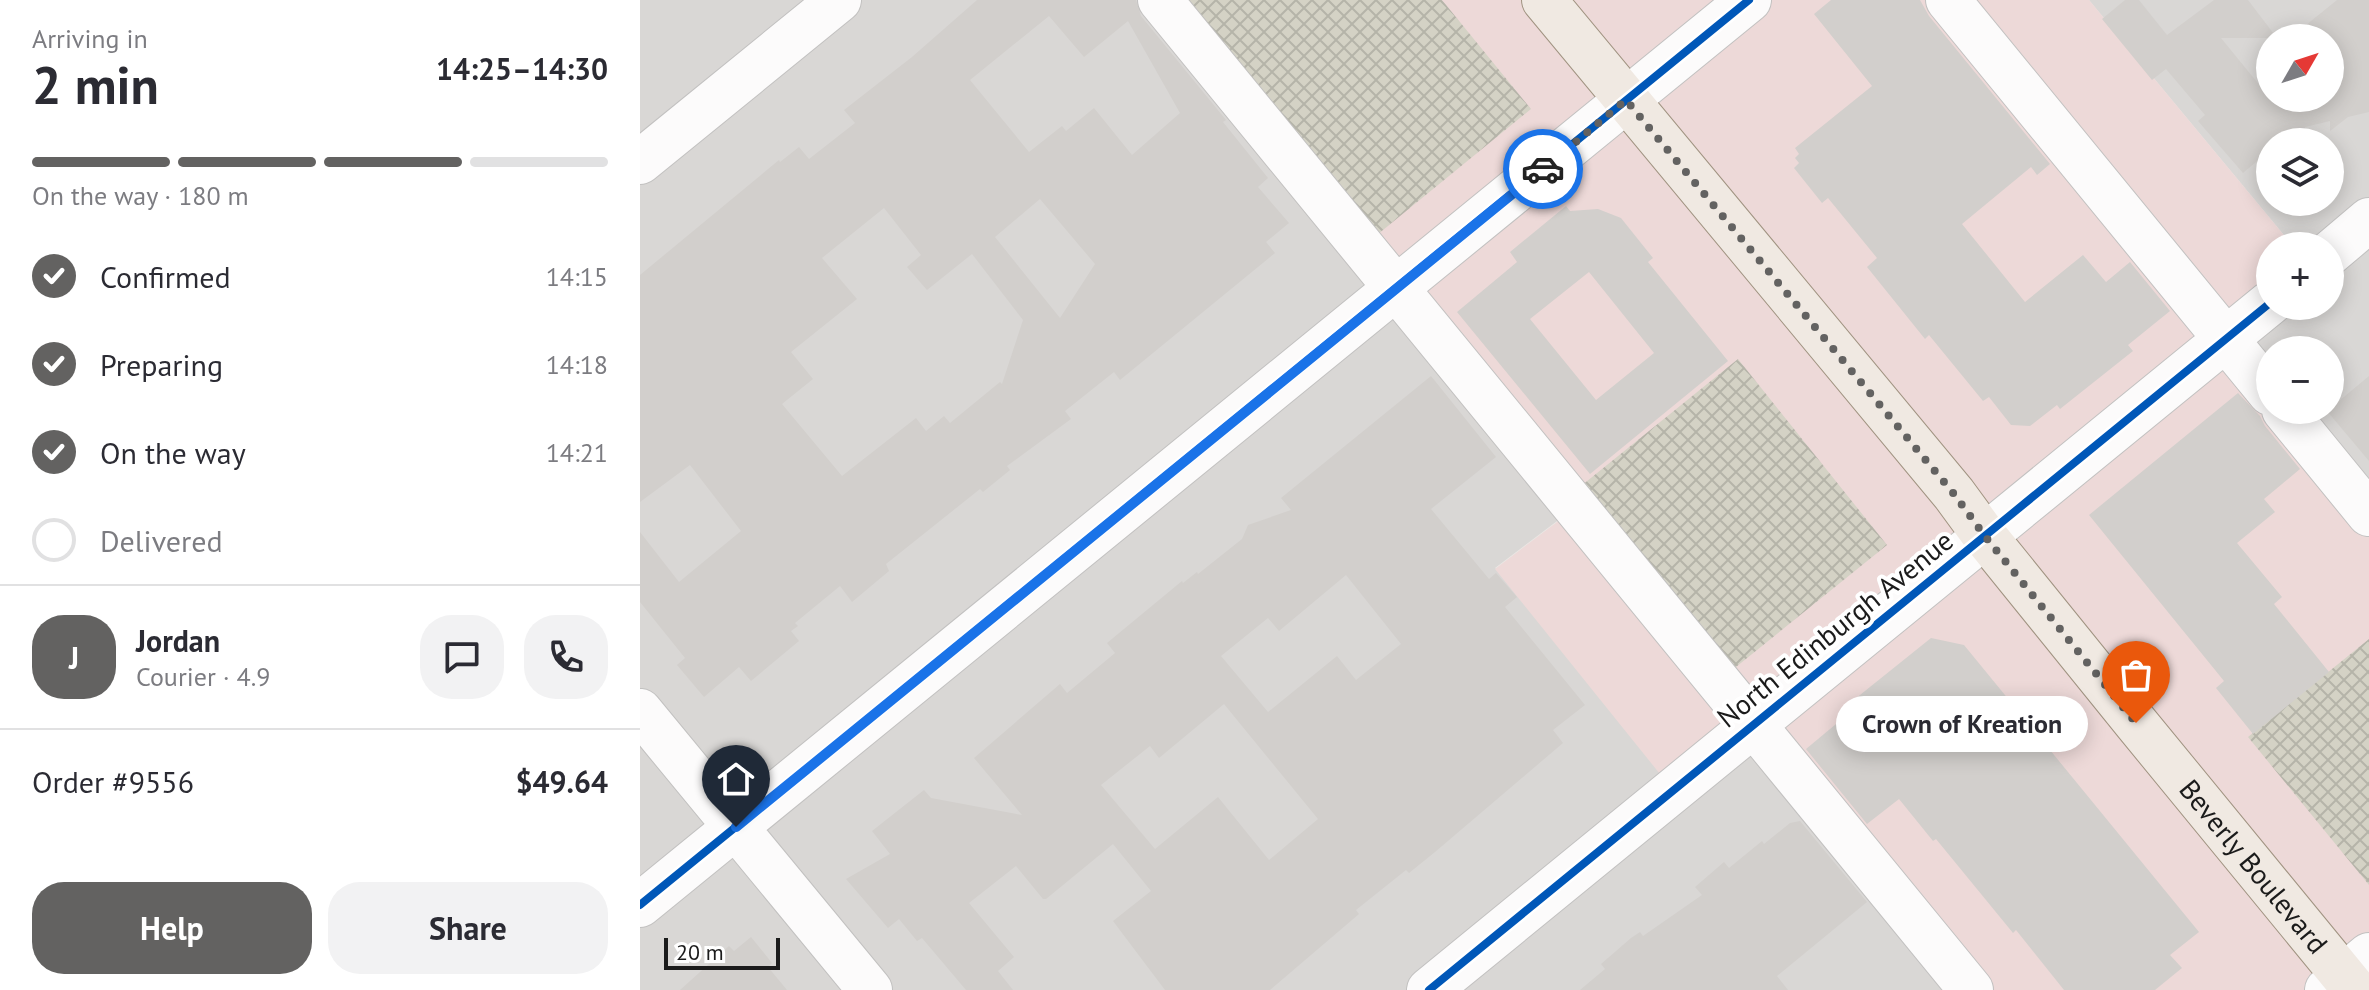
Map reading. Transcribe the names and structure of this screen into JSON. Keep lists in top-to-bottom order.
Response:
{
  "streets": {
    "main road": ["Beverly Boulevard"],
    "street": ["North Edinburgh Avenue"]
  },
  "crossings": [
    ["North Edinburgh Avenue", "Beverly Boulevard"]
  ],
  "places": ["Crown of Kreation"],
  "scale_bar": "20 m",
  "north": "top right",
  "page": {
    "heading": ["2 min", "Arriving in", "14:25–14:30"],
    "panel": [
      "Jordan",
      "Courier · 4.9",
      "Order #9556",
      "$49.64"
    ],
    "map_buttons": ["+", "−"],
    "bar": "On the way · 180 m",
    "list": [
      ["Confirmed", "14:15"],
      ["Preparing", "14:18"],
      ["On the way", "14:21"],
      "Delivered"
    ],
    "round": "J",
    "bubble": "Crown of Kreation",
    "buttons": ["Help", "Share"],
    "scale": "20 m"
  }
}
